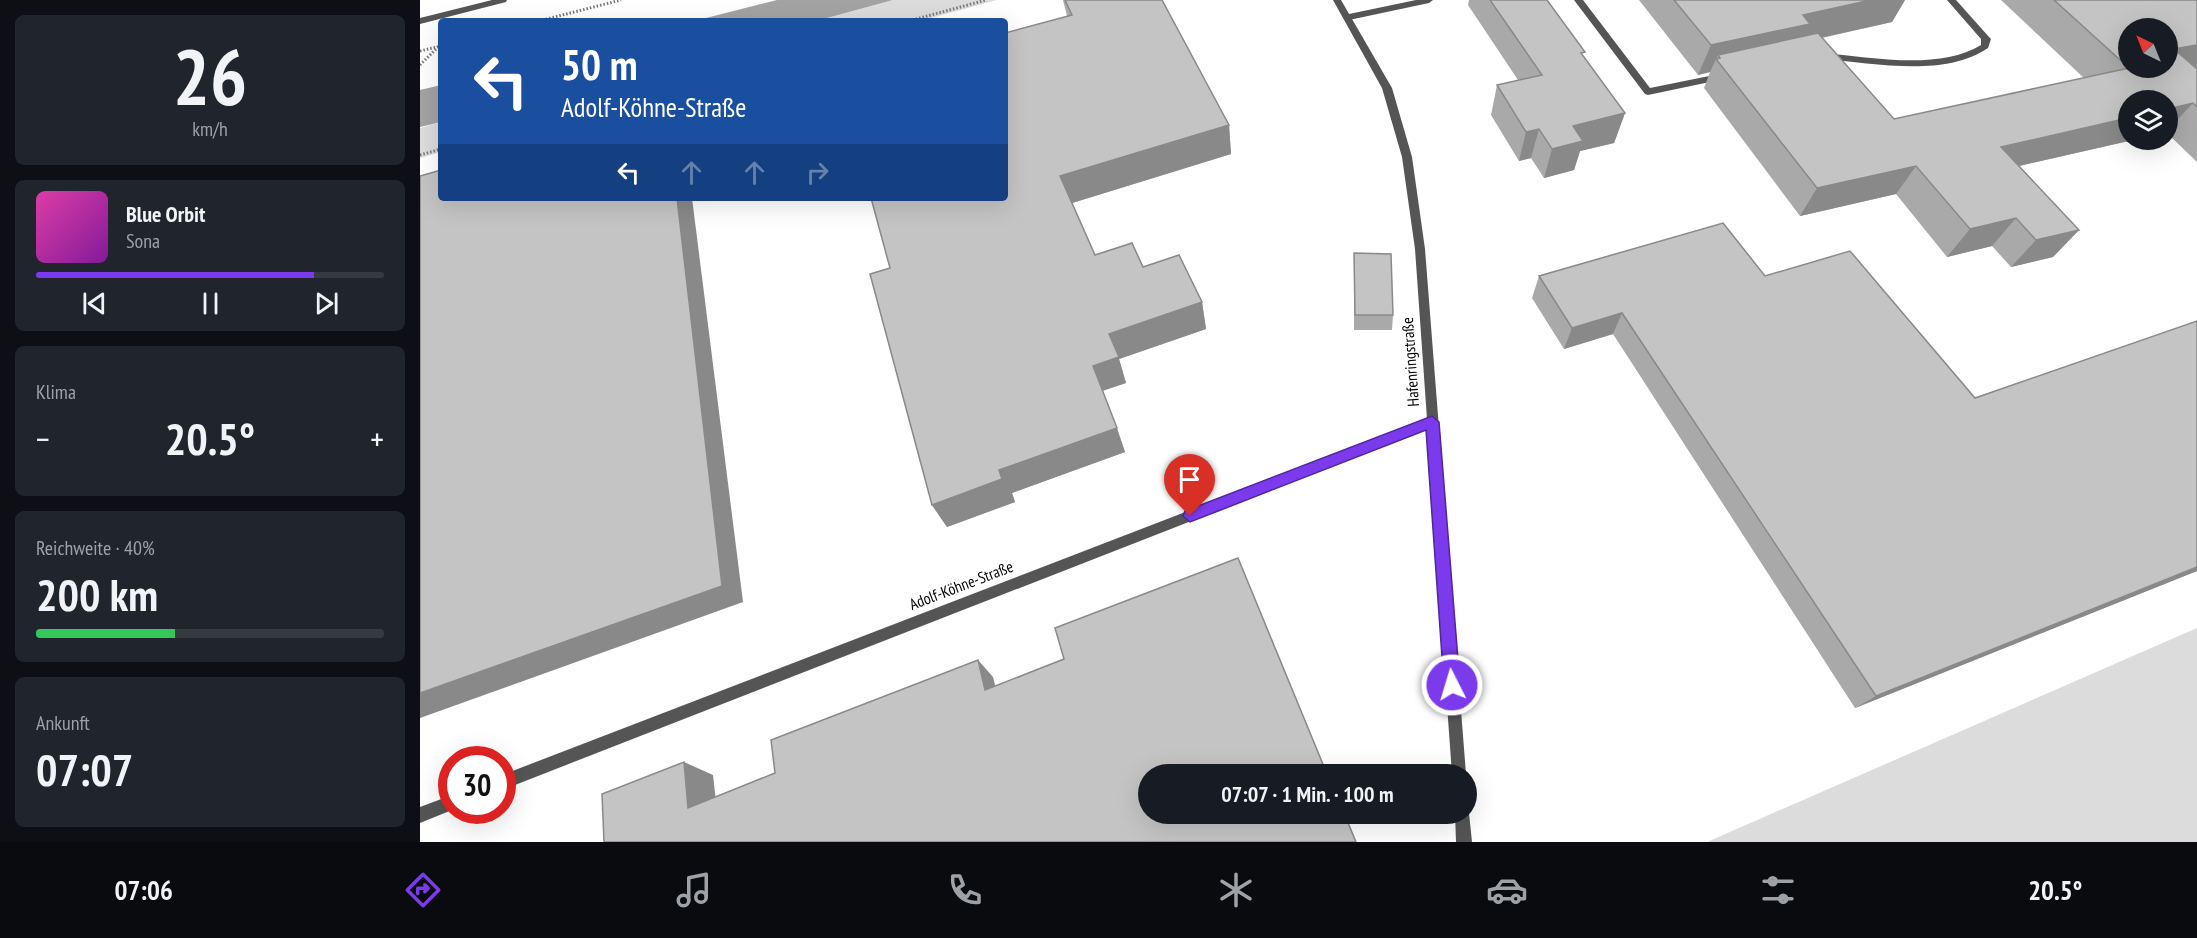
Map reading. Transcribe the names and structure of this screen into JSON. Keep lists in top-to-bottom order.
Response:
{
  "streets": {
    "street": ["Hafenringstraße", "Adolf-Köhne-Straße"]
  },
  "crossings": [
    ["Hafenringstraße", "Adolf-Köhne-Straße"]
  ],
  "north": "top left",
  "page": {
    "tile": [
      ["26", "km/h"],
      "Klima",
      ["Reichweite · 40%", "200 km"],
      ["Ankunft", "07:07"]
    ],
    "turn": ["50 m", "Adolf-Köhne-Straße"],
    "song": ["Blue Orbit", "Sona"],
    "heat": ["−", "20.5°", "+"],
    "limit": "30",
    "trip": "07:07 · 1 Min. · 100 m",
    "tabs": ["07:06", "20.5°"]
  }
}
